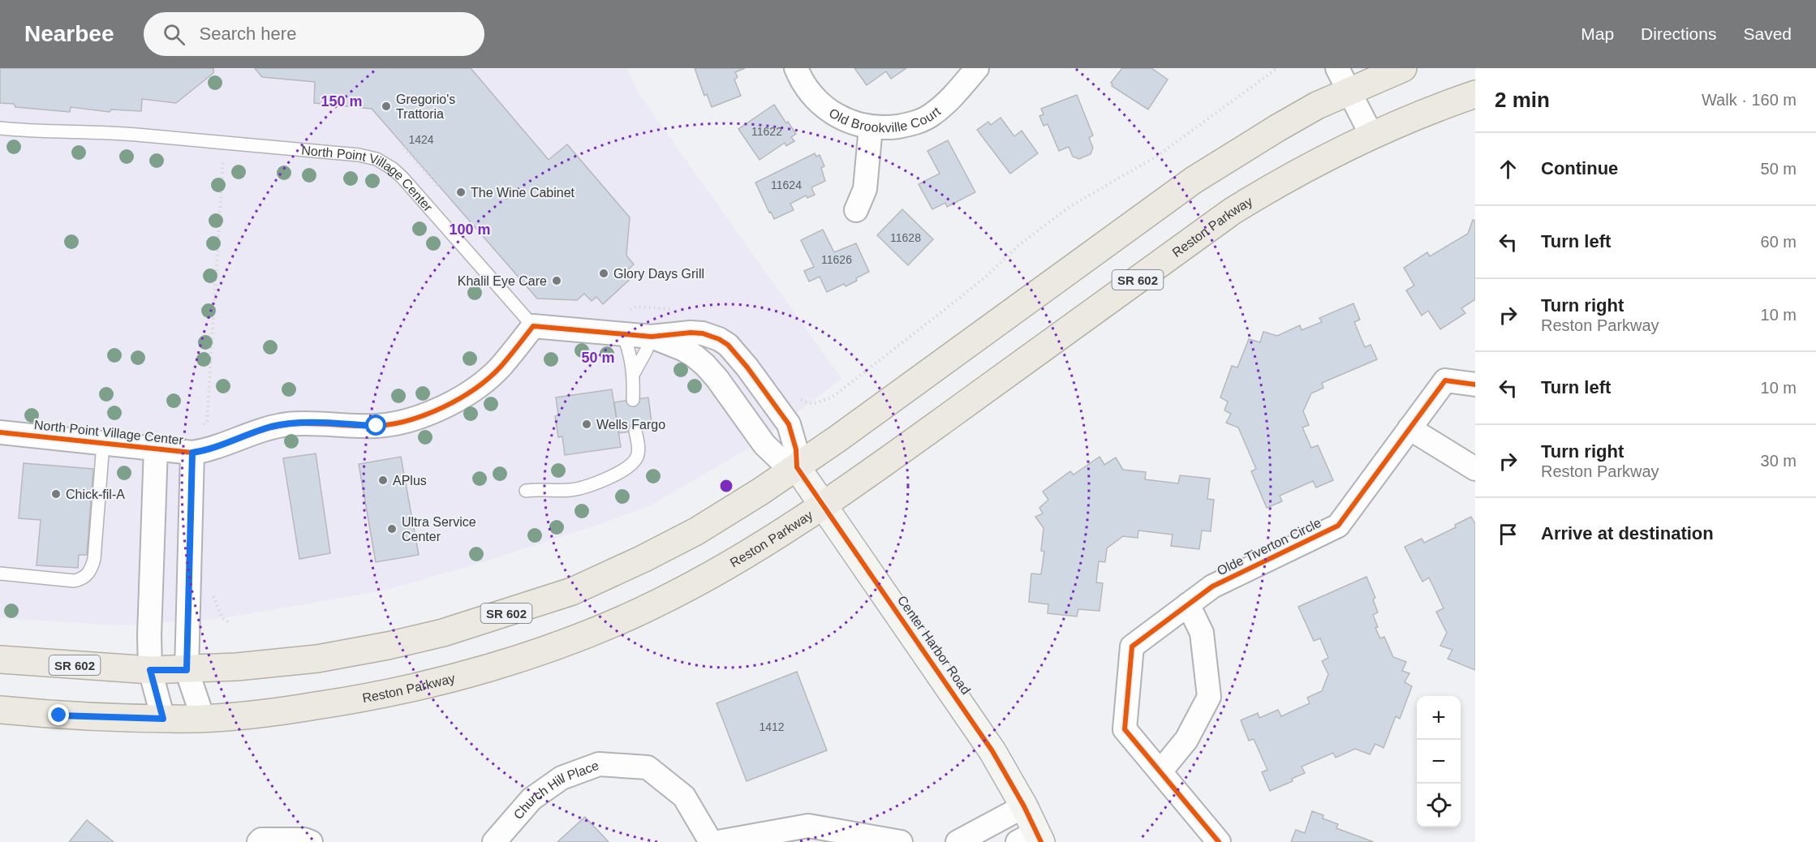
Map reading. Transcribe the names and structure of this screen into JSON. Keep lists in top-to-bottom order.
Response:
{
  "streets": {
    "main road": ["Reston Parkway", "SR 602"],
    "street": [
      "Old Brookville Court",
      "North Point Village Center",
      "Olde Tiverton Circle",
      "Center Harbor Road",
      "Church Hill Place"
    ]
  },
  "crossings": [
    ["North Point Village Center", "Reston Parkway"],
    ["North Point Village Center", "SR 602"],
    ["Reston Parkway", "Center Harbor Road"],
    ["SR 602", "Center Harbor Road"]
  ],
  "places": [
    "Gregorio's Trattoria",
    "The Wine Cabinet",
    "Glory Days Grill",
    "Khalil Eye Care",
    "Wells Fargo",
    "APlus",
    "Chick-fil-A",
    "Ultra Service Center"
  ],
  "house_numbers": [
    "11622",
    "1424",
    "11624",
    "11628",
    "11626",
    "1412"
  ],
  "page": {
    "header": "Nearbee",
    "search": "Search here",
    "nav": ["Map", "Directions", "Saved"],
    "heading": ["2 min", "Walk · 160 m"],
    "list": [
      ["Continue", "50 m"],
      ["Turn left", "60 m"],
      ["Turn right", "Reston Parkway", "10 m"],
      ["Turn left", "10 m"],
      ["Turn right", "Reston Parkway", "30 m"],
      "Arrive at destination"
    ],
    "map_buttons": ["+", "−"]
  },
  "rings": ["150 m", "100 m", "50 m"]
}
